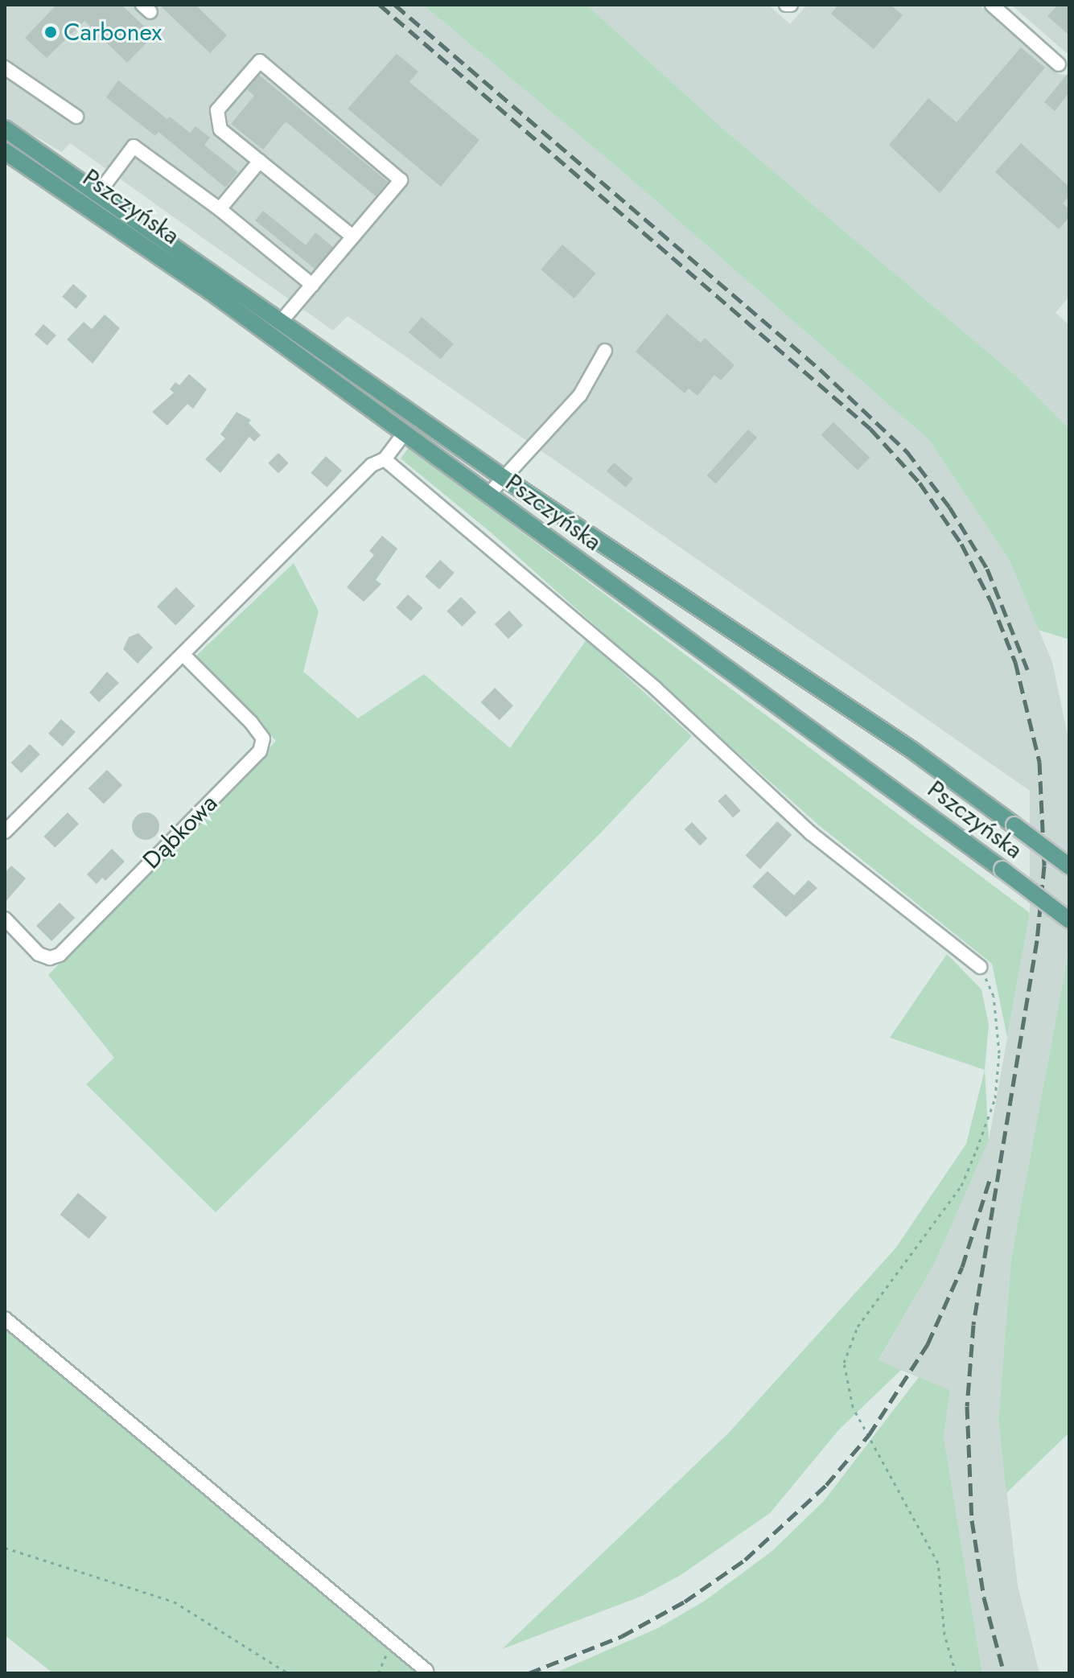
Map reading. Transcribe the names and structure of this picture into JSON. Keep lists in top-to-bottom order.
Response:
{
  "streets": {
    "main road": ["Pszczyńska"],
    "street": ["Dąbkowa"]
  },
  "places": ["Carbonex"]
}
